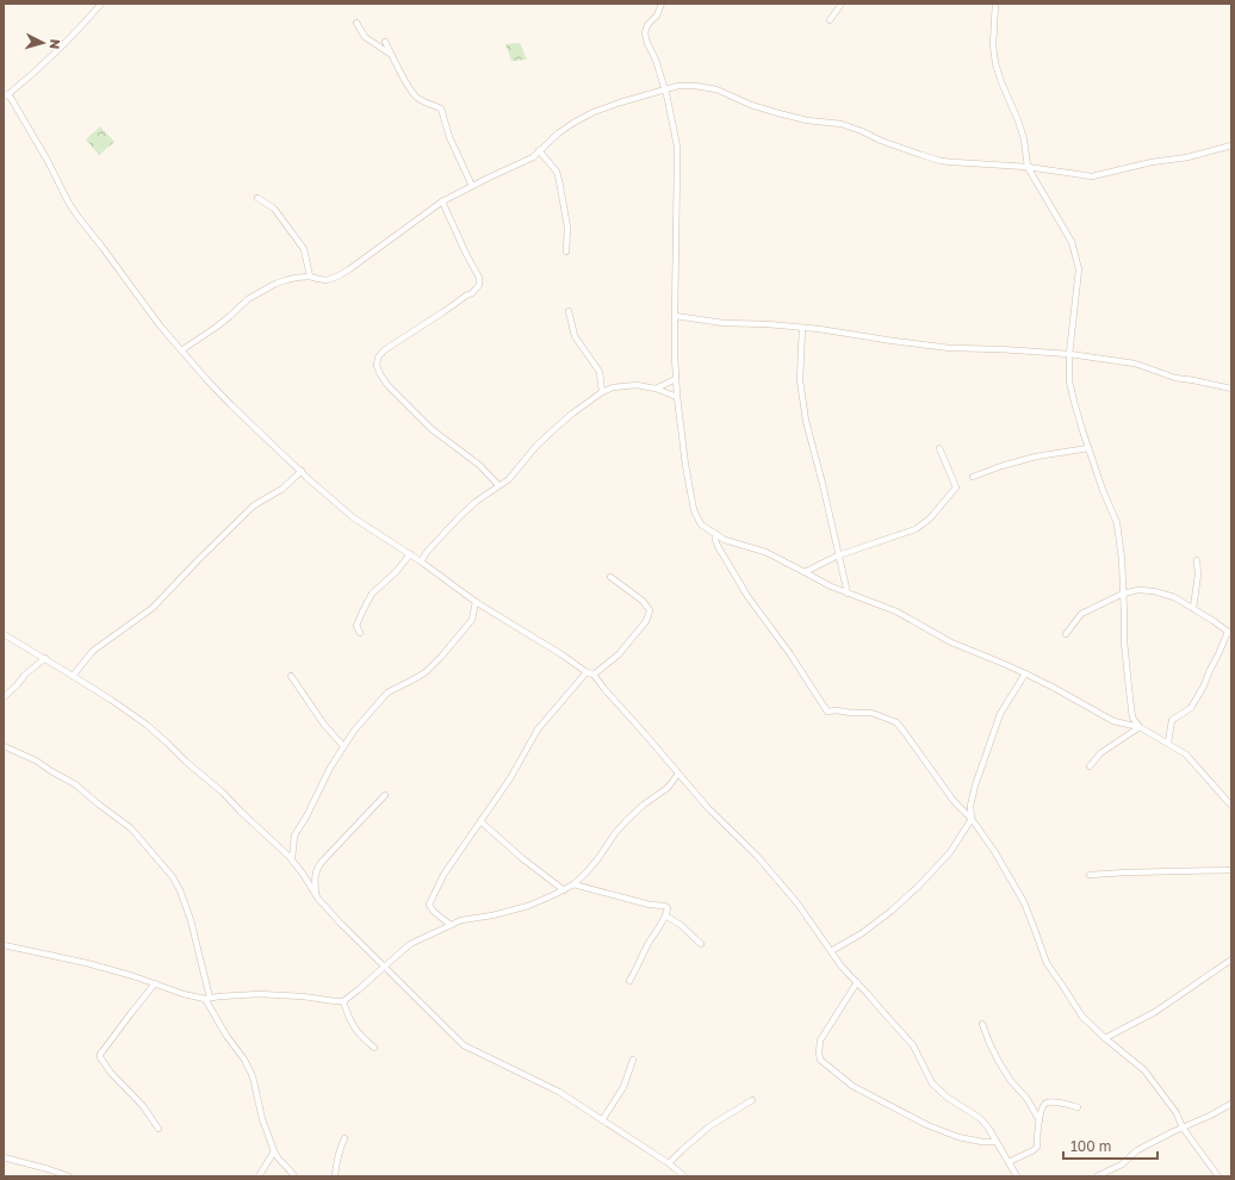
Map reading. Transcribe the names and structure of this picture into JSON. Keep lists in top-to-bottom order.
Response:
{
  "scale_bar": "100 m",
  "north": "right"
}
